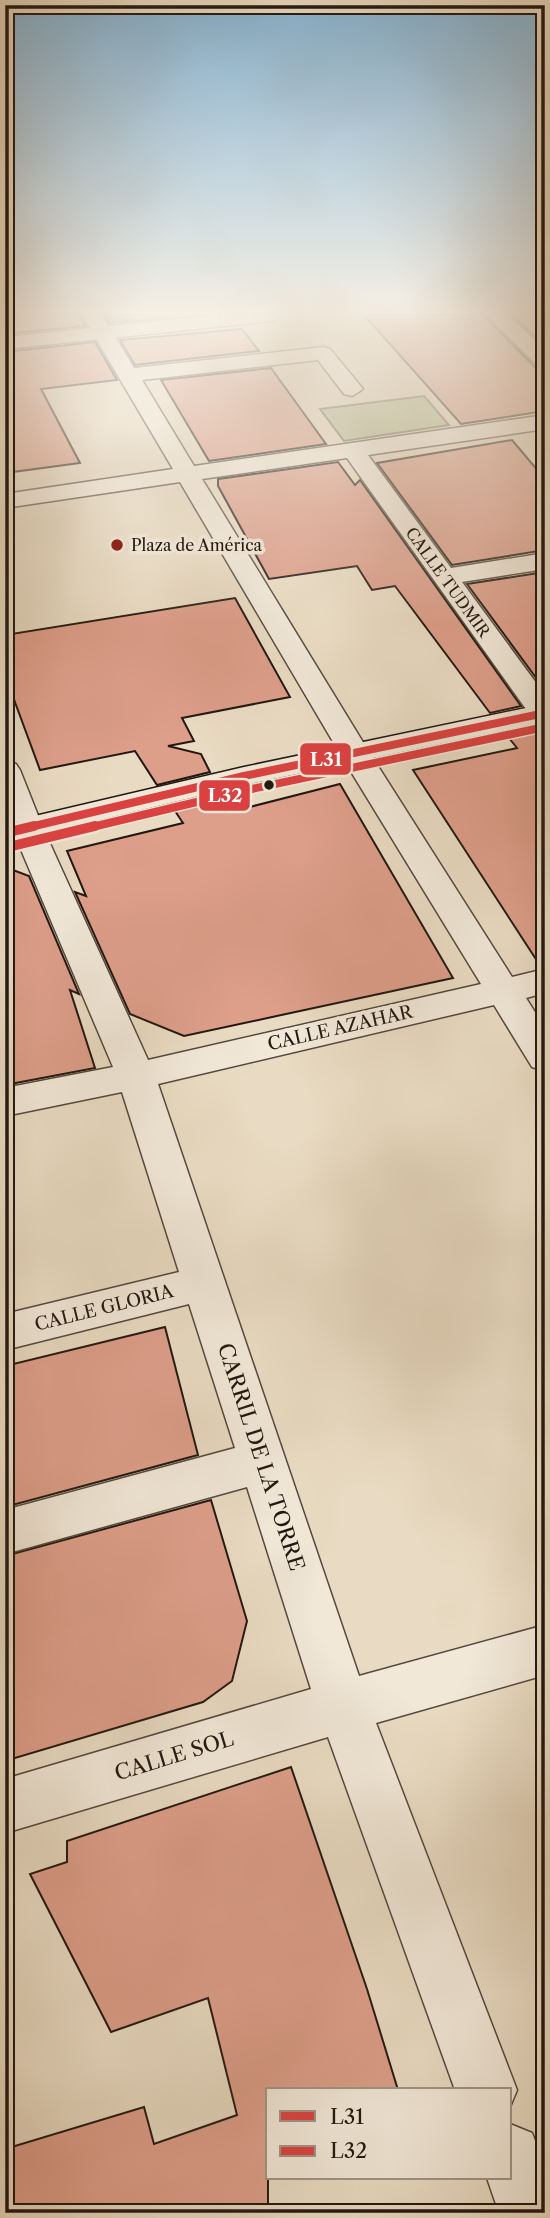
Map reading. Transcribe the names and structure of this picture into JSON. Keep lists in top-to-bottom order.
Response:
{
  "streets": {
    "street": [
      "CALLE TUDMIR",
      "CALLE AZAHAR",
      "CALLE GLORIA",
      "CARRIL DE LA TORRE",
      "CALLE SOL"
    ]
  },
  "crossings": [
    ["CALLE AZAHAR", "CARRIL DE LA TORRE"],
    ["CALLE GLORIA", "CARRIL DE LA TORRE"],
    ["CARRIL DE LA TORRE", "CALLE SOL"]
  ],
  "places": ["Plaza de América"],
  "lines": ["transit line L31", "transit line L32"],
  "legend": ["L31", "L32"]
}
